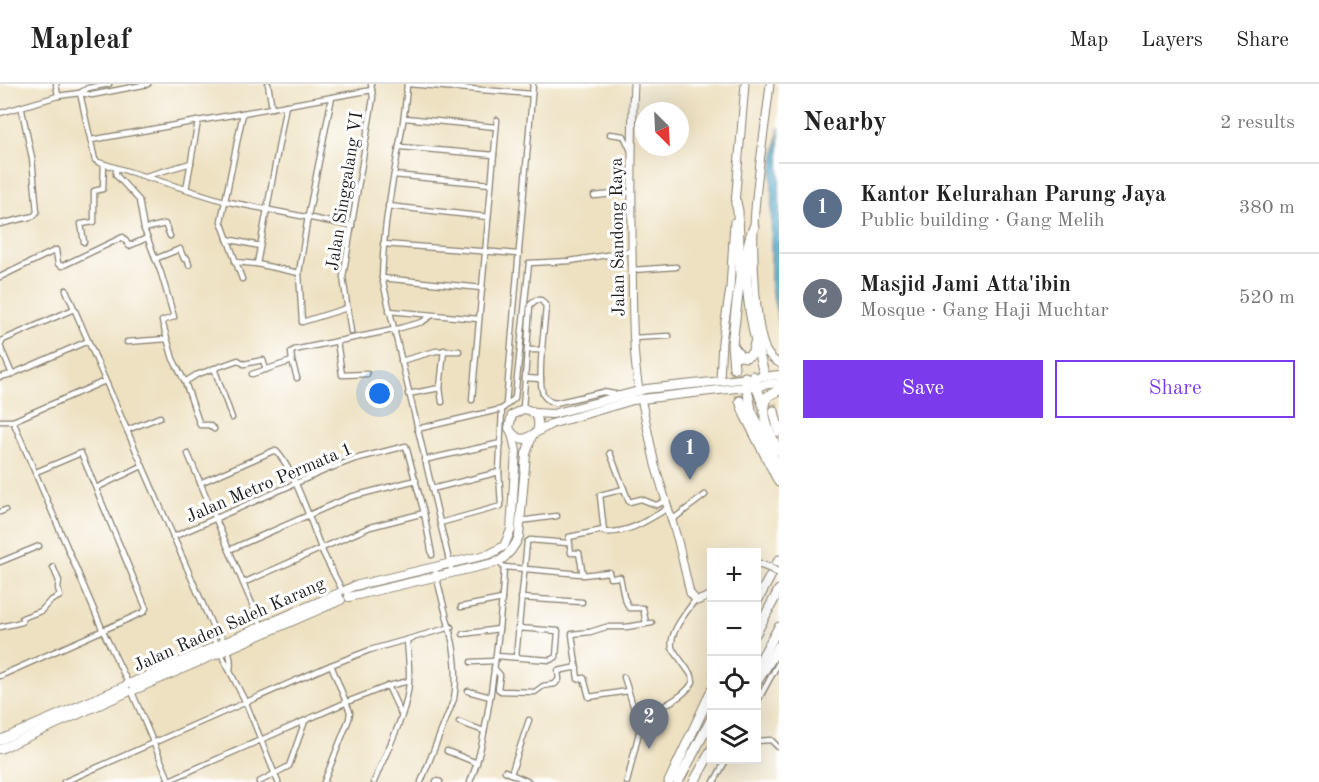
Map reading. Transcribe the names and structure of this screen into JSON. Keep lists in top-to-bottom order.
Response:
{
  "streets": {
    "main road": ["Jalan Raden Saleh Karang"],
    "street": ["Jalan Singgalang VI", "Jalan Sandong Raya", "Jalan Metro Permata 1"]
  },
  "north": "bottom right",
  "page": {
    "header": "Mapleaf",
    "nav": ["Map", "Layers", "Share"],
    "heading": ["Nearby", "2 results"],
    "list": [
      {
        "mark": "1",
        "name": "Kantor Kelurahan Parung Jaya",
        "note": "Public building · Gang Melih",
        "value": "380 m"
      },
      {
        "mark": "2",
        "name": "Masjid Jami Atta'ibin",
        "note": "Mosque · Gang Haji Muchtar",
        "value": "520 m"
      }
    ],
    "buttons": ["Save", "Share"],
    "pins": ["1", "2"],
    "map_buttons": ["+", "−"]
  }
}
